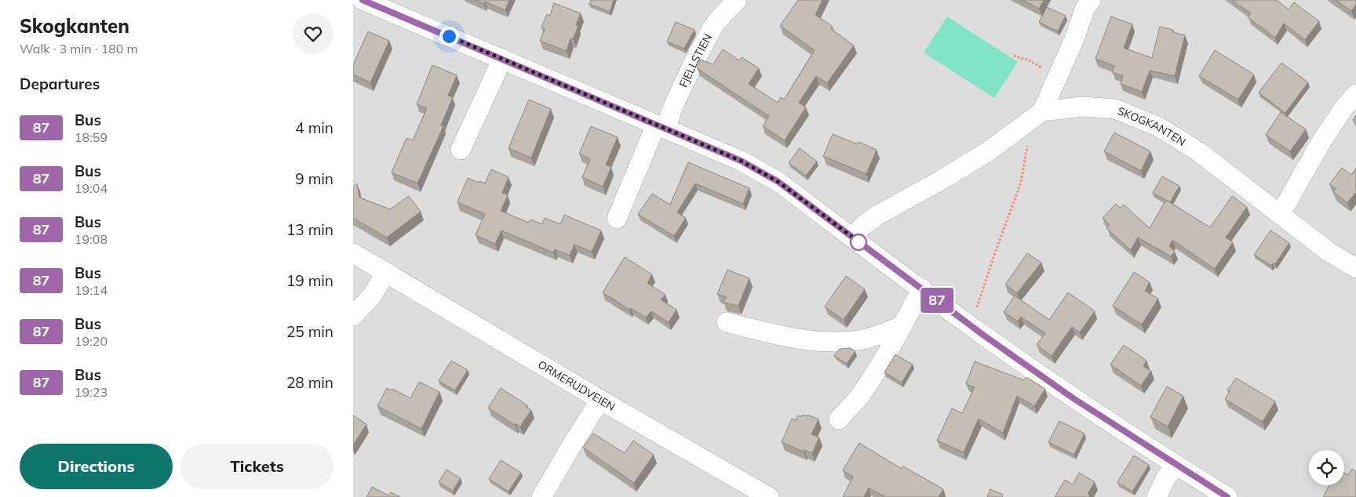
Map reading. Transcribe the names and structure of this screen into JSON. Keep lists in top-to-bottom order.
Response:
{
  "streets": {
    "street": ["FJELLSTIEN", "SKOGKANTEN", "ORMERUDVEIEN"]
  },
  "lines": ["bus line 87"],
  "page": {
    "heading": [
      ["Skogkanten", "Walk · 3 min · 180 m"],
      "Departures"
    ],
    "on_map": "87",
    "list": [
      {
        "mark": "87",
        "name": "Bus",
        "note": "18:59",
        "value": "4 min"
      },
      {
        "mark": "87",
        "name": "Bus",
        "note": "19:04",
        "value": "9 min"
      },
      {
        "mark": "87",
        "name": "Bus",
        "note": "19:08",
        "value": "13 min"
      },
      {
        "mark": "87",
        "name": "Bus",
        "note": "19:14",
        "value": "19 min"
      },
      {
        "mark": "87",
        "name": "Bus",
        "note": "19:20",
        "value": "25 min"
      },
      {
        "mark": "87",
        "name": "Bus",
        "note": "19:23",
        "value": "28 min"
      }
    ],
    "buttons": ["Directions", "Tickets"]
  }
}
